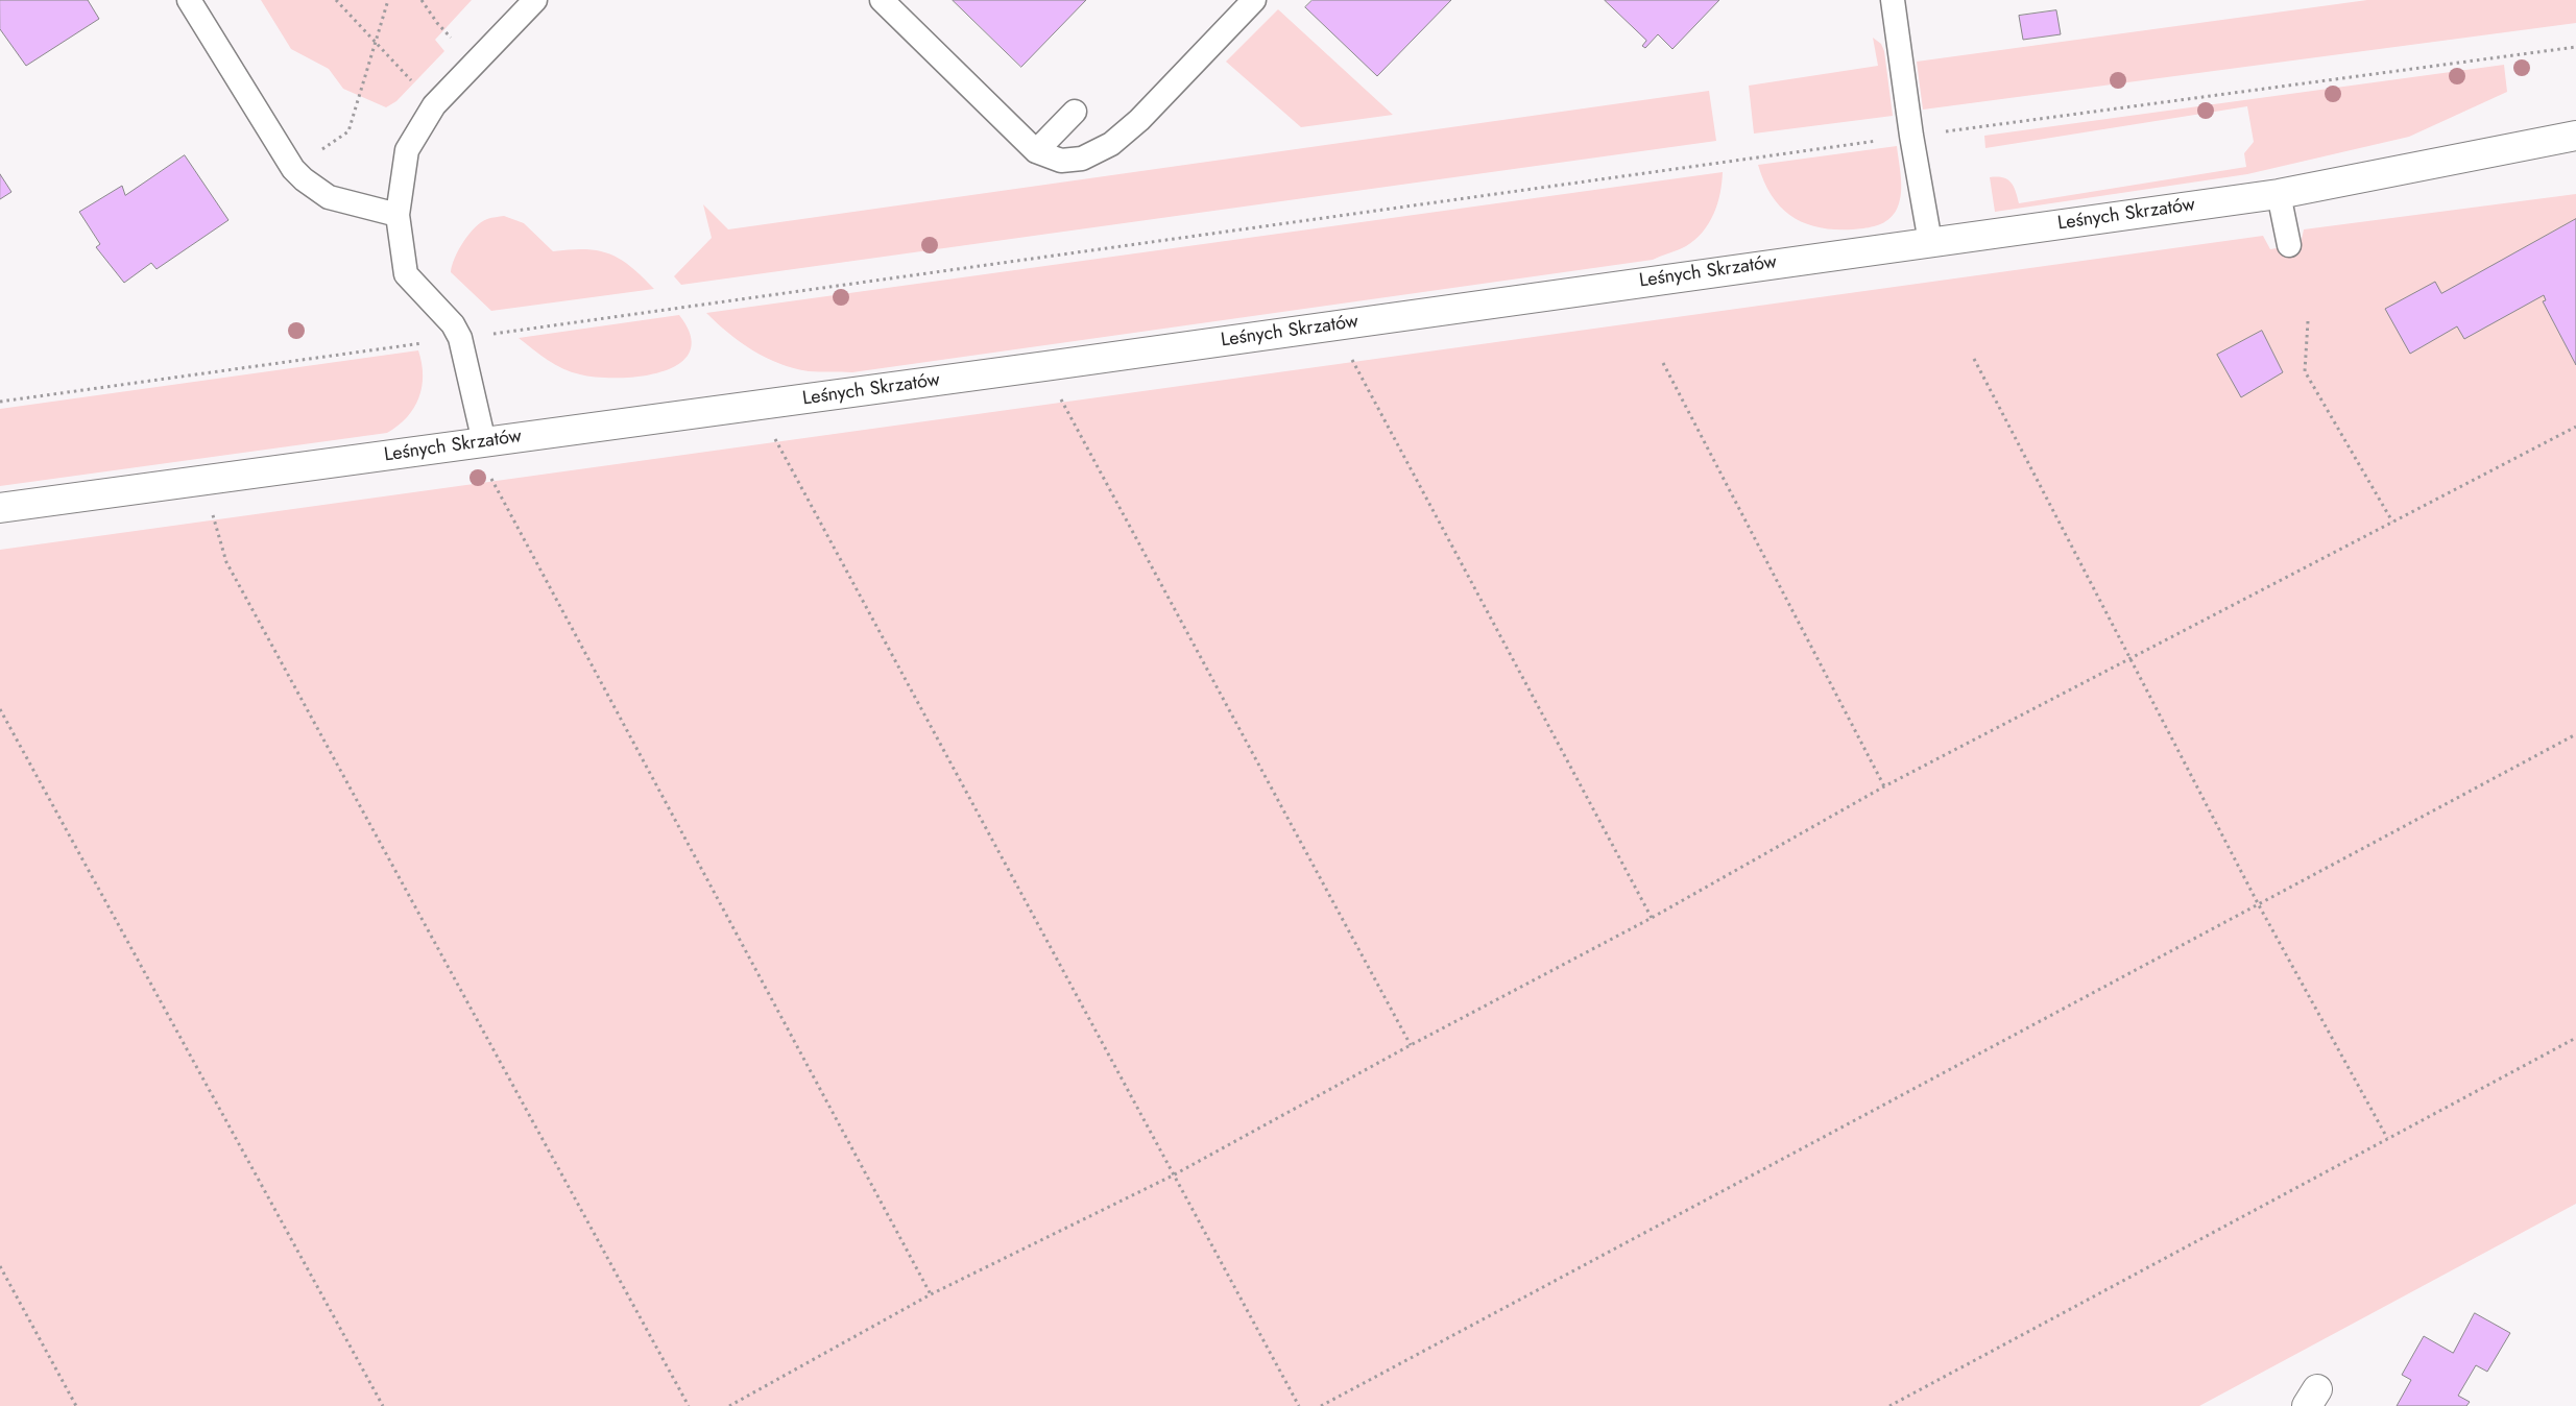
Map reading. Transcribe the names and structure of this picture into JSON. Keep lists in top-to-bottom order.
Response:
{
  "streets": {
    "street": ["Leśnych Skrzatów"]
  }
}
